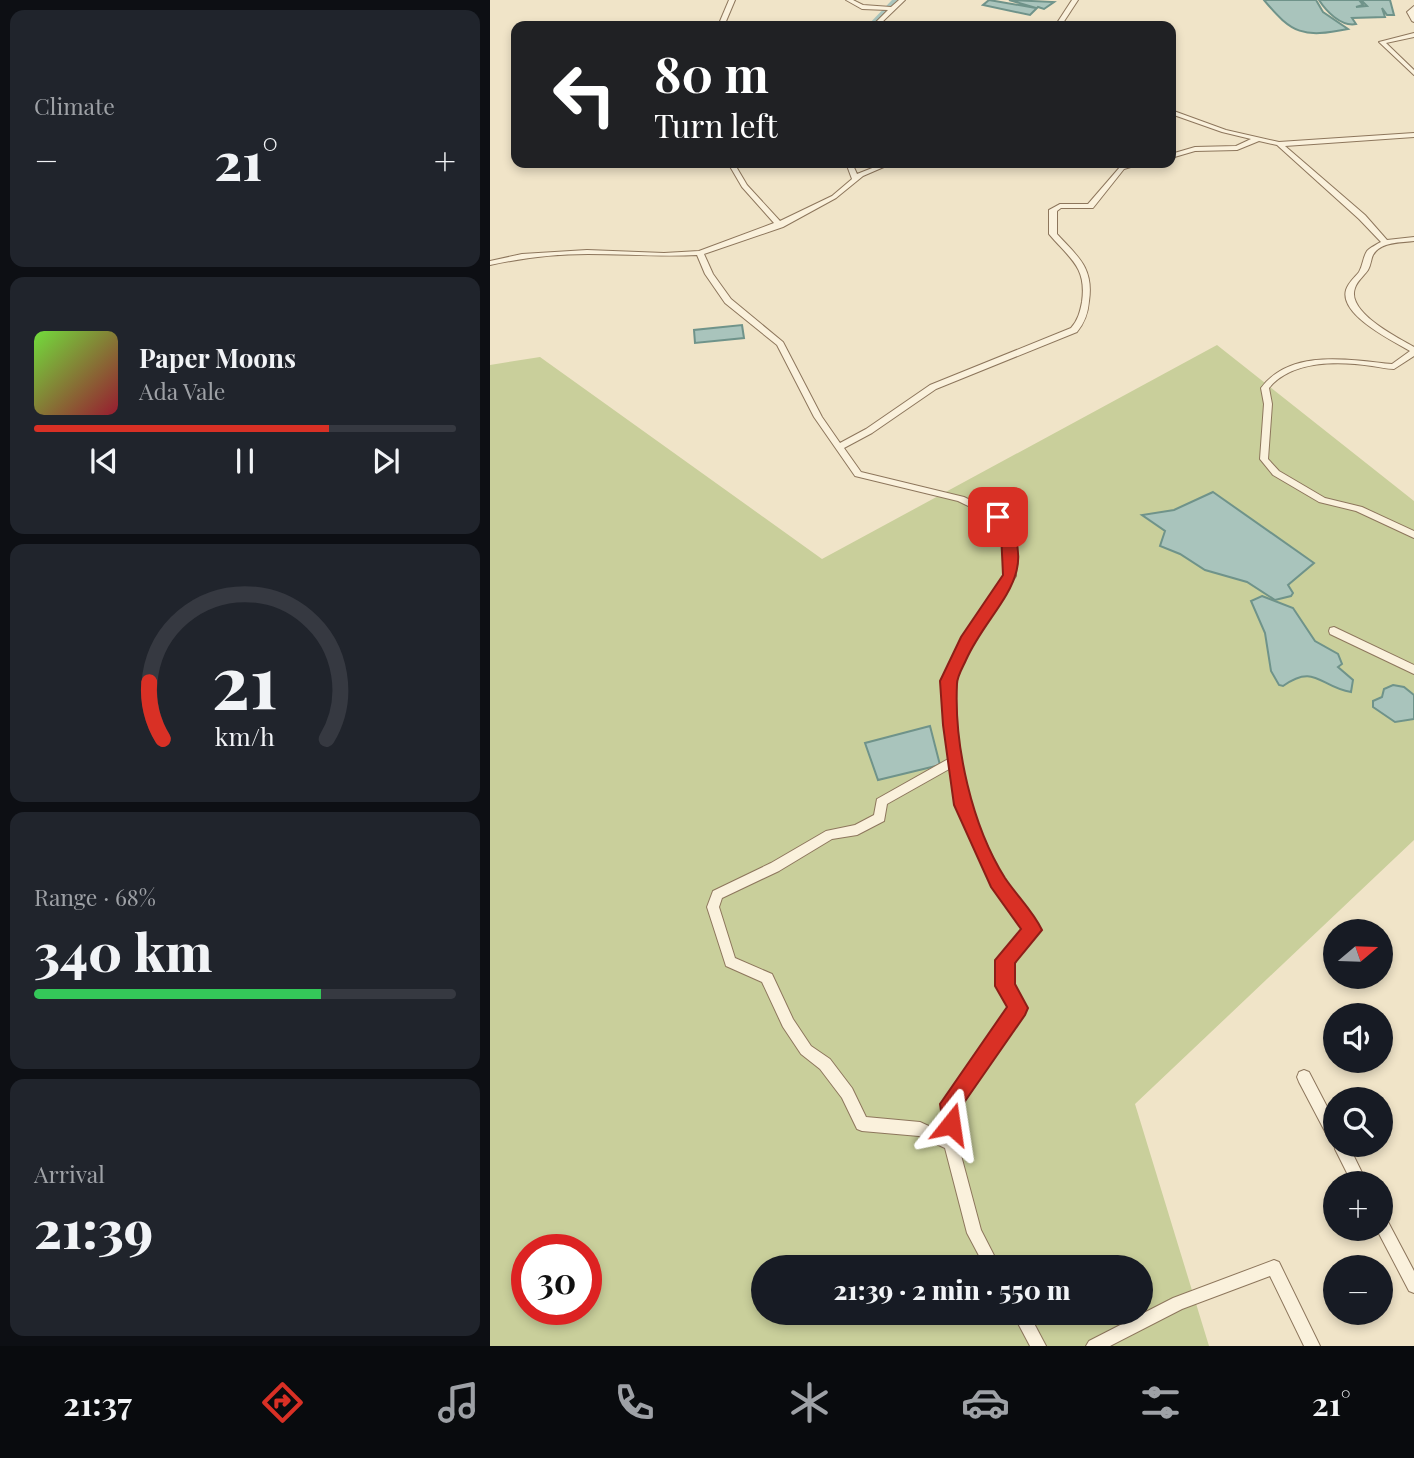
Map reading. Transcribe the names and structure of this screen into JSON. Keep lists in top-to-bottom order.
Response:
{
  "north": "right",
  "page": {
    "tile": [
      "Climate",
      ["Range · 68%", "340 km"],
      ["Arrival", "21:39"]
    ],
    "turn": ["80 m", "Turn left"],
    "heat": ["−", "21°", "+"],
    "song": ["Paper Moons", "Ada Vale"],
    "map_buttons": ["+", "−"],
    "limit": "30",
    "trip": "21:39 · 2 min · 550 m",
    "tabs": ["21:37", "21°"],
    "gauge": ["21", "km/h"]
  }
}
